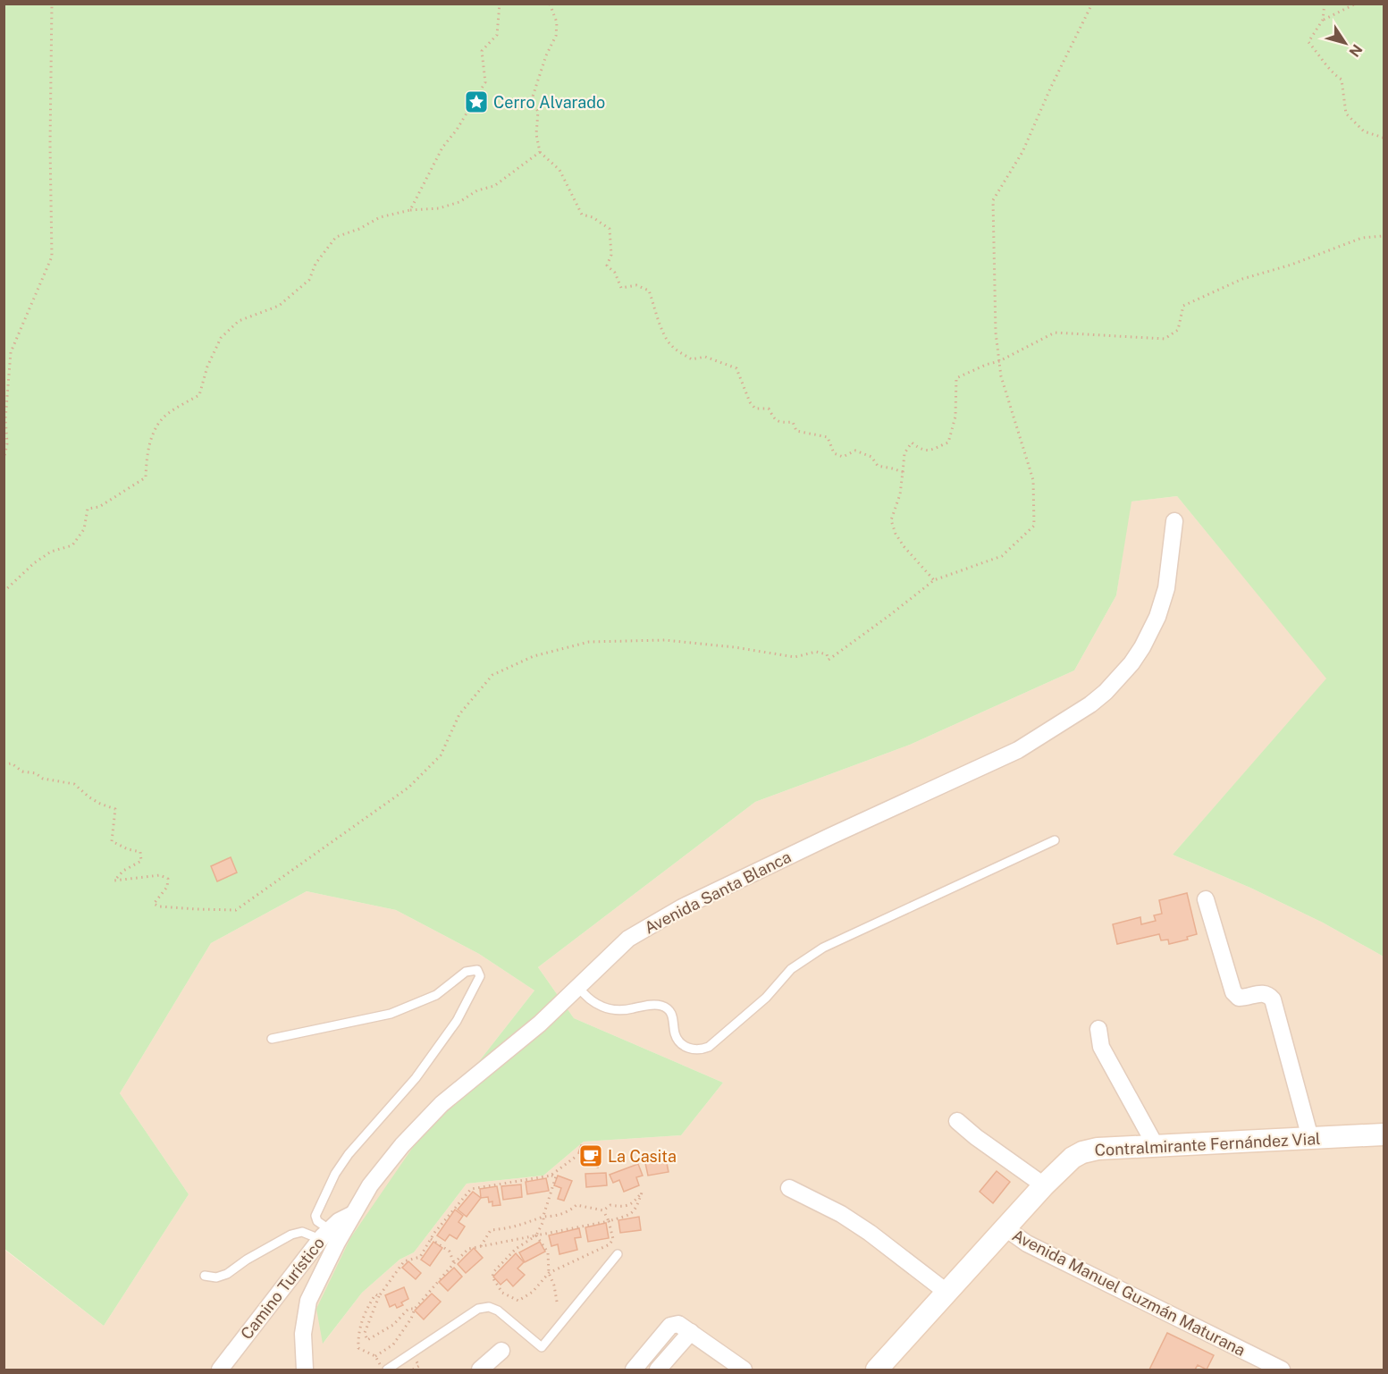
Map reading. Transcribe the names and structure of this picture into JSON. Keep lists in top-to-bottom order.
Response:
{
  "streets": {
    "main road": ["Contralmirante Fernández Vial"],
    "street": ["Avenida Santa Blanca", "Camino Turístico", "Avenida Manuel Guzmán Maturana"]
  },
  "crossings": [
    ["Avenida Santa Blanca", "Camino Turístico"],
    ["Contralmirante Fernández Vial", "Avenida Manuel Guzmán Maturana"]
  ],
  "places": {
    "place": ["Cerro Alvarado"],
    "cafe": ["La Casita"]
  },
  "north": "bottom right"
}
